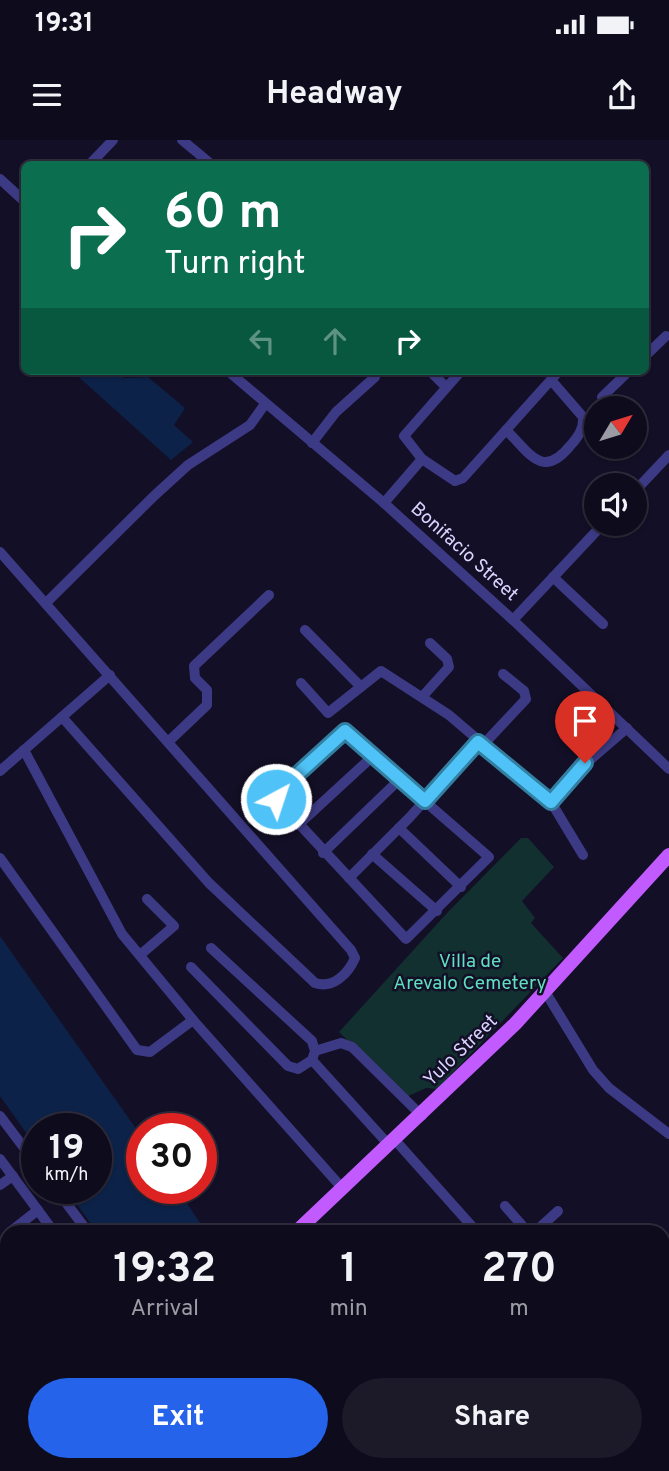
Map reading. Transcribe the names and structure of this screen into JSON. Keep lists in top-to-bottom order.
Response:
{
  "streets": {
    "main road": ["Yulo Street"],
    "street": ["Bonifacio Street"]
  },
  "parks": ["Villa de Arevalo Cemetery"],
  "north": "top right",
  "page": {
    "status": "19:31",
    "header": "Headway",
    "turn": ["60 m", "Turn right"],
    "speed": "19 km/h",
    "limit": "30",
    "eta": [
      "19:32",
      "Arrival",
      "1",
      "min",
      "270",
      "m"
    ],
    "buttons": ["Exit", "Share"]
  }
}
